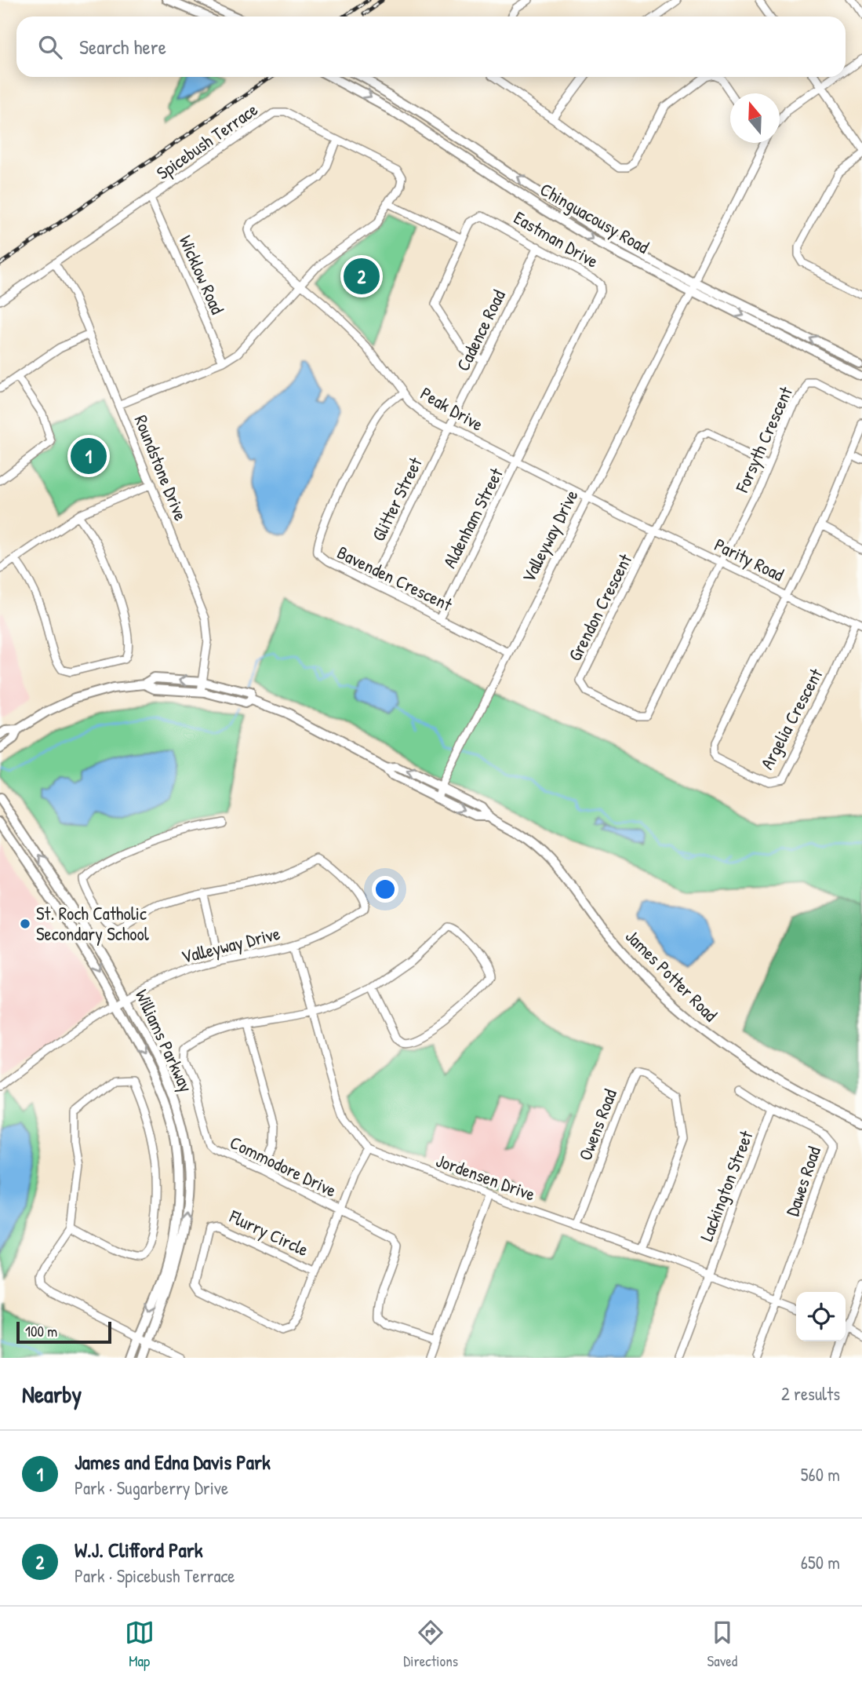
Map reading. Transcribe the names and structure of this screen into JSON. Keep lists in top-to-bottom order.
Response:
{
  "streets": {
    "main road": ["Chinguacousy Road", "James Potter Road", "Williams Parkway"],
    "street": [
      "Spicebush Terrace",
      "Eastman Drive",
      "Wicklow Road",
      "Cadence Road",
      "Peak Drive",
      "Forsyth Crescent",
      "Roundstone Drive",
      "Glitter Street",
      "Aldenham Street",
      "Valleyway Drive",
      "Parity Road",
      "Bavenden Crescent",
      "Grendon Crescent",
      "Argelia Crescent",
      "Owens Road",
      "Commodore Drive",
      "Jordensen Drive",
      "Dawes Road",
      "Lackington Street",
      "Flurry Circle"
    ]
  },
  "crossings": [
    ["Spicebush Terrace", "Wicklow Road"],
    ["Spicebush Terrace", "Peak Drive"],
    ["Spicebush Terrace", "Roundstone Drive"],
    ["Chinguacousy Road", "Valleyway Drive"],
    ["Eastman Drive", "Cadence Road"],
    ["Eastman Drive", "Peak Drive"],
    ["Eastman Drive", "Aldenham Street"],
    ["Cadence Road", "Peak Drive"],
    ["Cadence Road", "Glitter Street"],
    ["Peak Drive", "Glitter Street"],
    ["Peak Drive", "Aldenham Street"],
    ["Peak Drive", "Valleyway Drive"],
    ["Peak Drive", "Parity Road"],
    ["Peak Drive", "Bavenden Crescent"],
    ["Forsyth Crescent", "Parity Road"],
    ["Forsyth Crescent", "Grendon Crescent"],
    ["Roundstone Drive", "James Potter Road"],
    ["Glitter Street", "Bavenden Crescent"],
    ["Aldenham Street", "Bavenden Crescent"],
    ["Valleyway Drive", "Bavenden Crescent"],
    ["Valleyway Drive", "James Potter Road"],
    ["Valleyway Drive", "Williams Parkway"],
    ["Parity Road", "Grendon Crescent"],
    ["Parity Road", "Argelia Crescent"],
    ["Owens Road", "Jordensen Drive"],
    ["Commodore Drive", "Flurry Circle"],
    ["Jordensen Drive", "Dawes Road"],
    ["Jordensen Drive", "Lackington Street"],
    ["Jordensen Drive", "Flurry Circle"],
    ["Dawes Road", "Lackington Street"]
  ],
  "places": ["St. Roch Catholic Secondary School"],
  "scale_bar": "100 m",
  "north": "top",
  "page": {
    "search": "Search here",
    "pins": ["2", "1"],
    "scale": "100 m",
    "heading": ["Nearby", "2 results"],
    "list": [
      {
        "mark": "1",
        "name": "James and Edna Davis Park",
        "note": "Park · Sugarberry Drive",
        "value": "560 m"
      },
      {
        "mark": "2",
        "name": "W.J. Clifford Park",
        "note": "Park · Spicebush Terrace",
        "value": "650 m"
      }
    ],
    "nav": ["Map", "Directions", "Saved"]
  }
}
